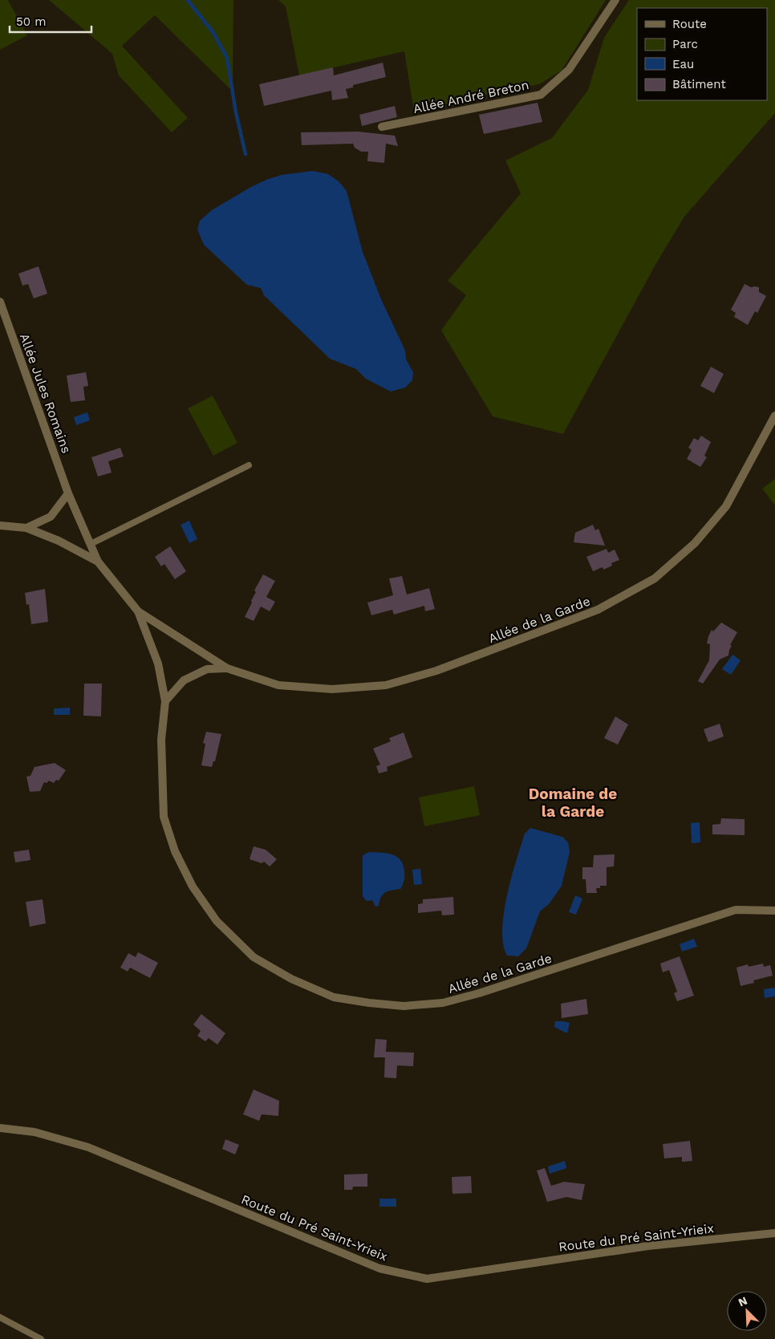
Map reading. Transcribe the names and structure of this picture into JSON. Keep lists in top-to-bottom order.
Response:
{
  "streets": {
    "street": [
      "Allée André Breton",
      "Allée Jules Romains",
      "Allée de la Garde",
      "Route du Pré Saint-Yrieix"
    ]
  },
  "crossings": [
    ["Allée Jules Romains", "Allée de la Garde"]
  ],
  "districts": ["Domaine de la Garde"],
  "legend": [
    "Route",
    "Parc",
    "Eau",
    "Bâtiment"
  ],
  "scale_bar": "50 m",
  "north": "top left"
}
